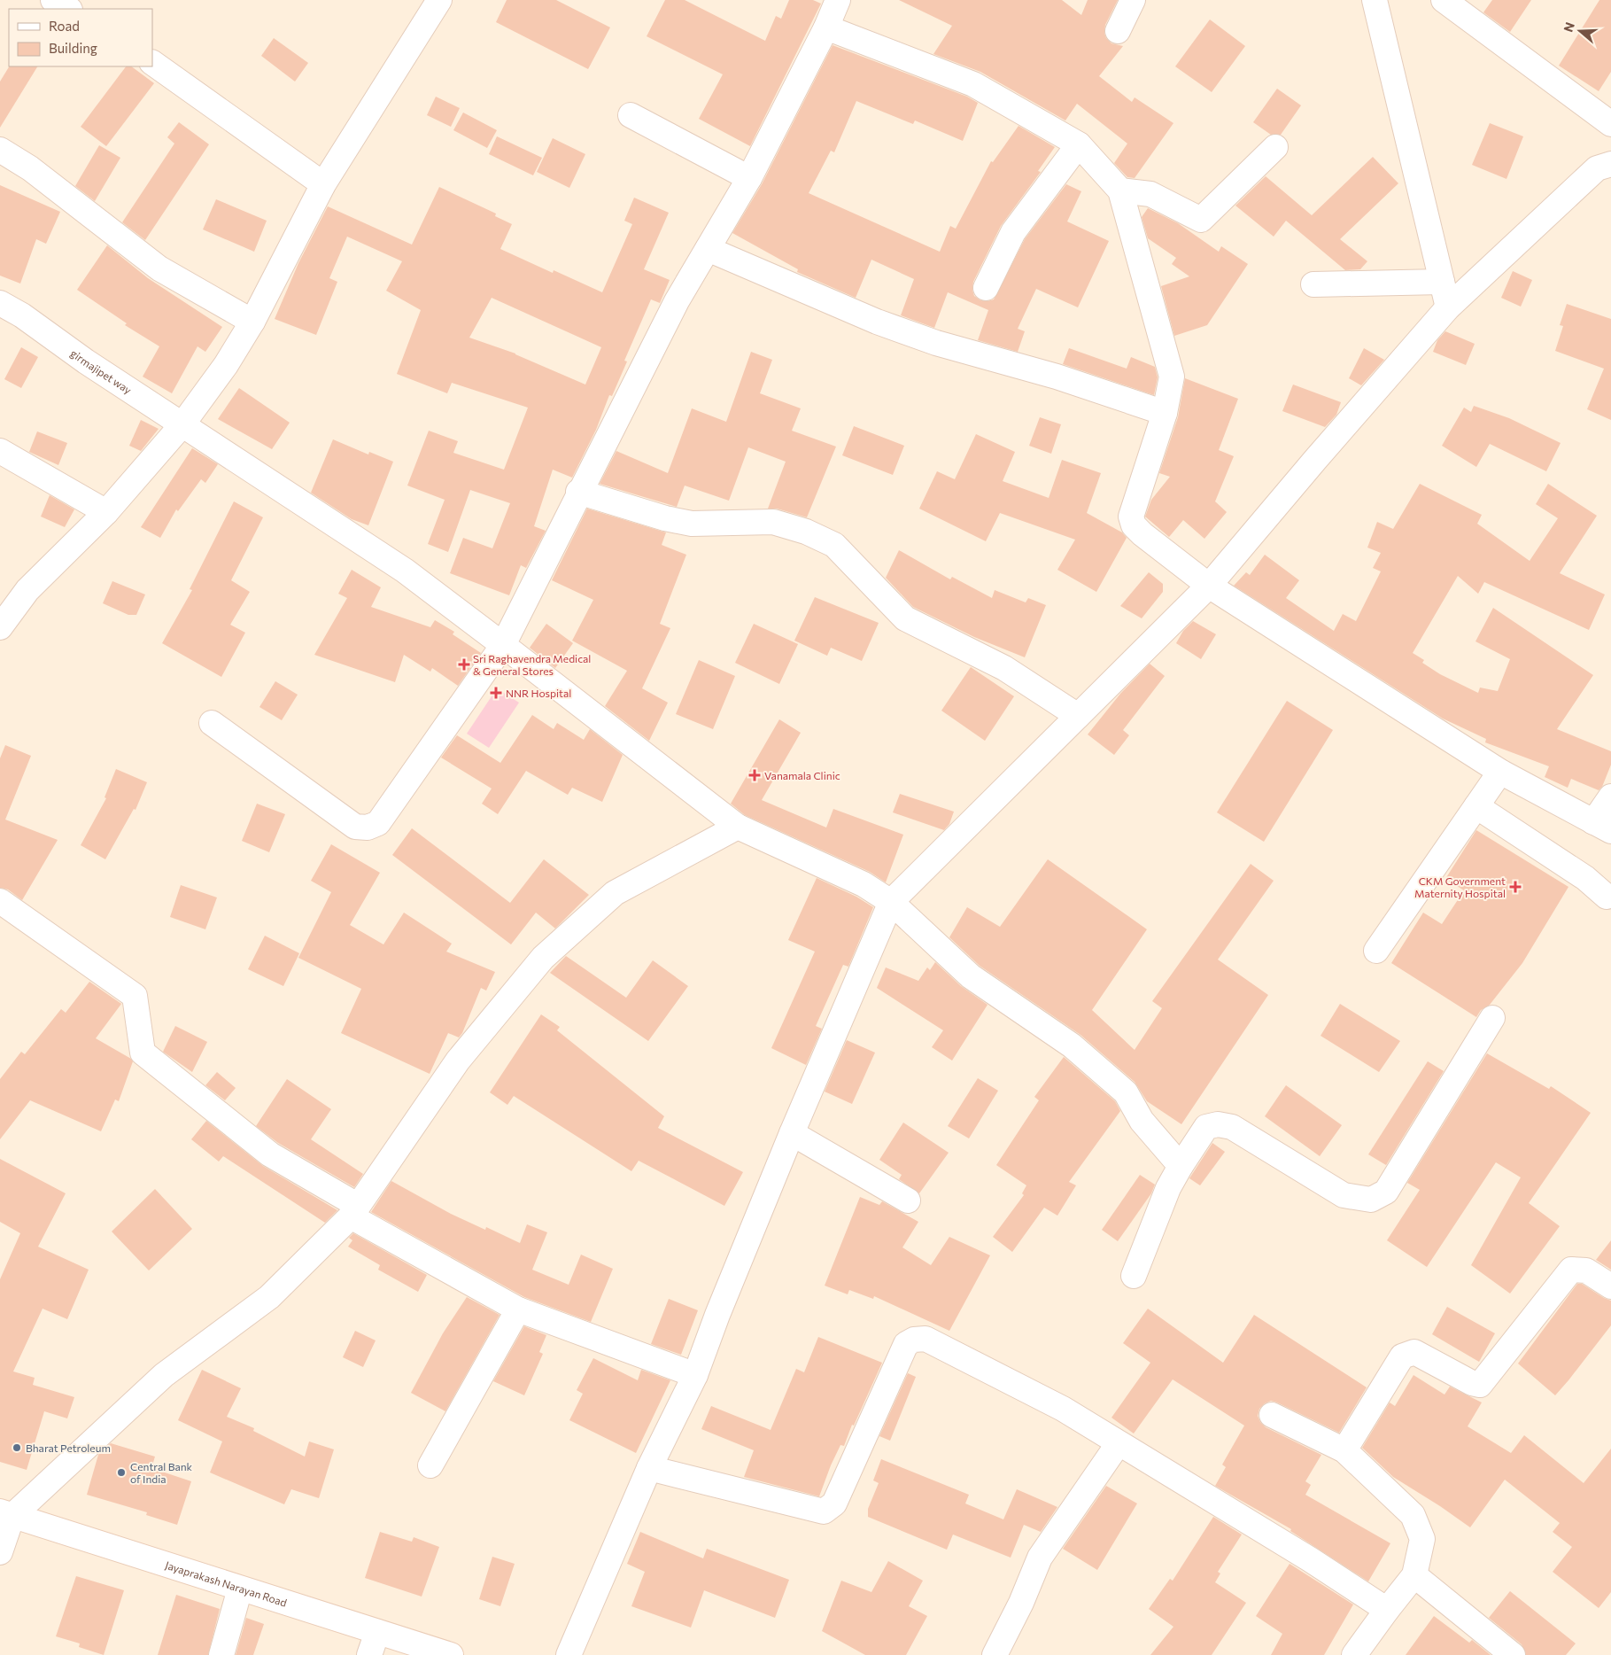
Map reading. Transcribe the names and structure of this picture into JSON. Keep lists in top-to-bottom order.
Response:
{
  "streets": {
    "street": ["girmajipet way", "Jayaprakash Narayan Road"]
  },
  "places": {
    "health": [
      "Sri Raghavendra Medical & General Stores",
      "NNR Hospital",
      "Vanamala Clinic",
      "CKM Government Maternity Hospital"
    ],
    "other": ["Bharat Petroleum", "Central Bank of India"]
  },
  "legend": ["Road", "Building"],
  "north": "left"
}
